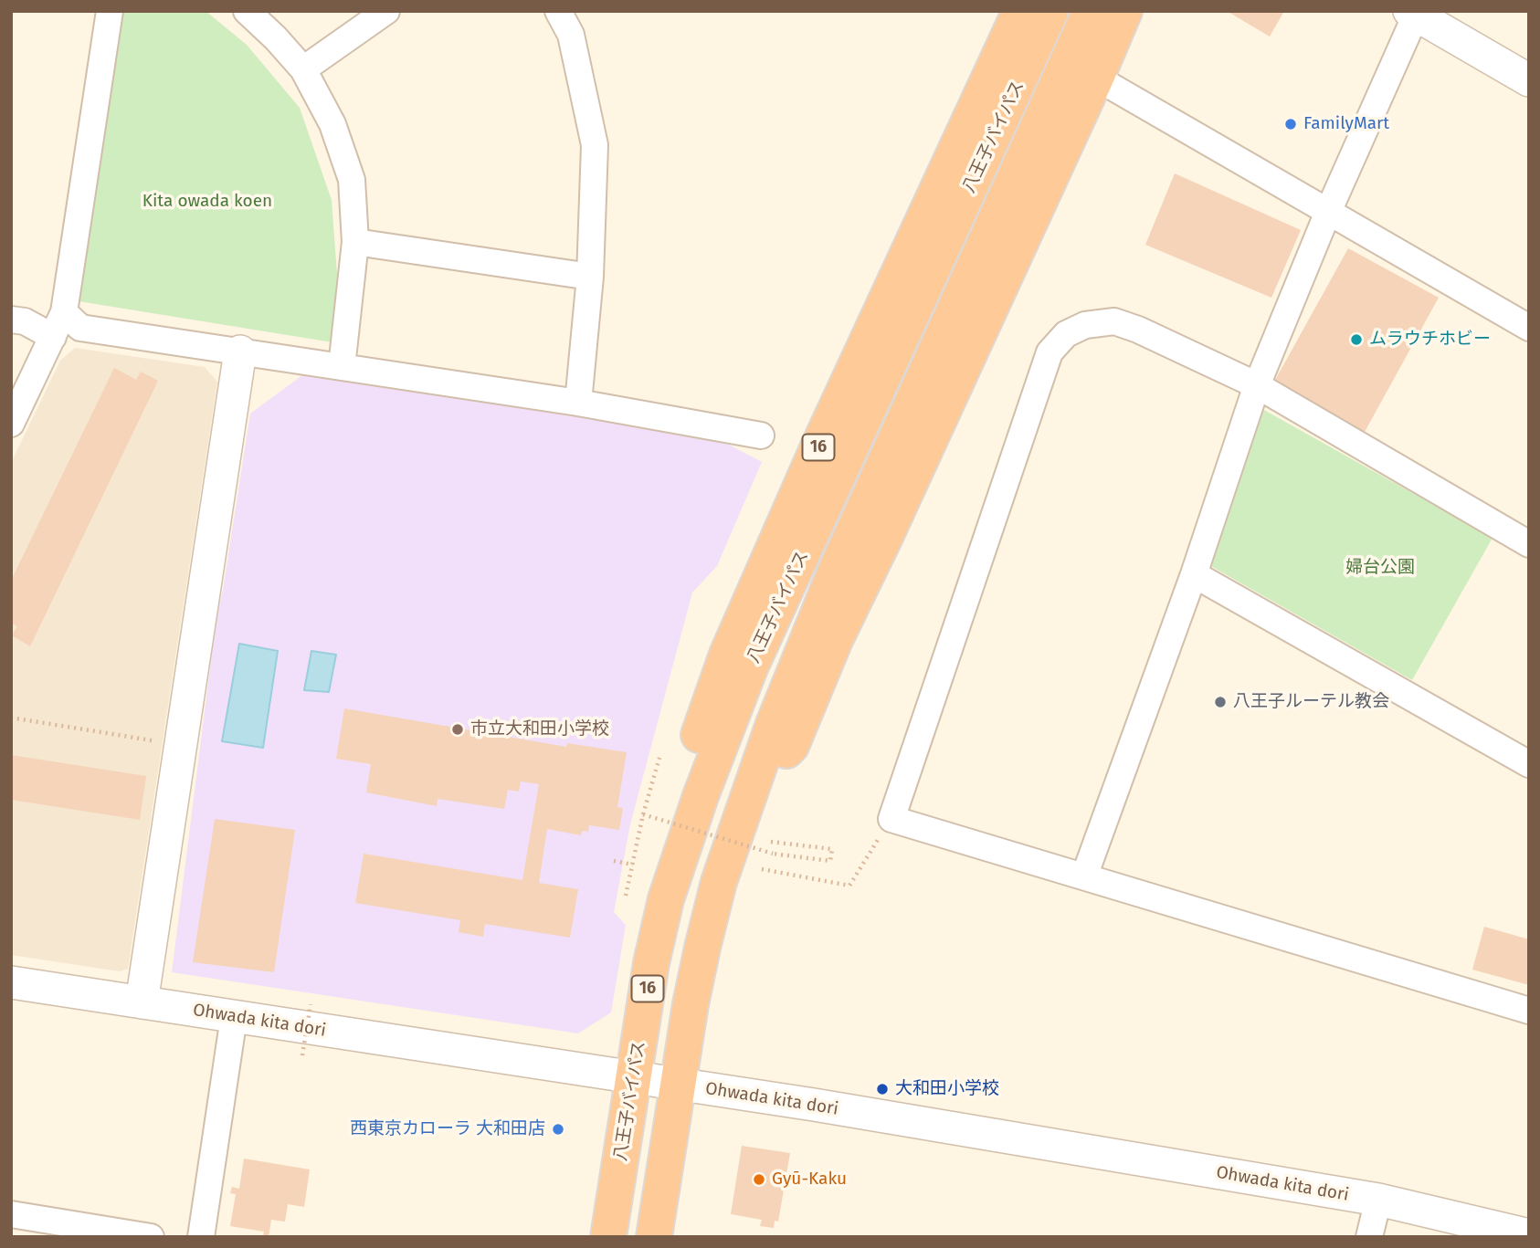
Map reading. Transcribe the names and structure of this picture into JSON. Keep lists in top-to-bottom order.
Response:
{
  "streets": {
    "highway": ["八王子バイパス", "16"],
    "street": ["Ohwada kita dori"]
  },
  "crossings": [
    ["八王子バイパス", "16"],
    ["八王子バイパス", "Ohwada kita dori"]
  ],
  "parks": ["Kita owada koen", "婦台公園"],
  "places": [
    "FamilyMart",
    "ムラウチホビー",
    "八王子ルーテル教会",
    "市立大和田小学校",
    "大和田小学校",
    "西東京カローラ 大和田店",
    "Gyū-Kaku"
  ]
}
